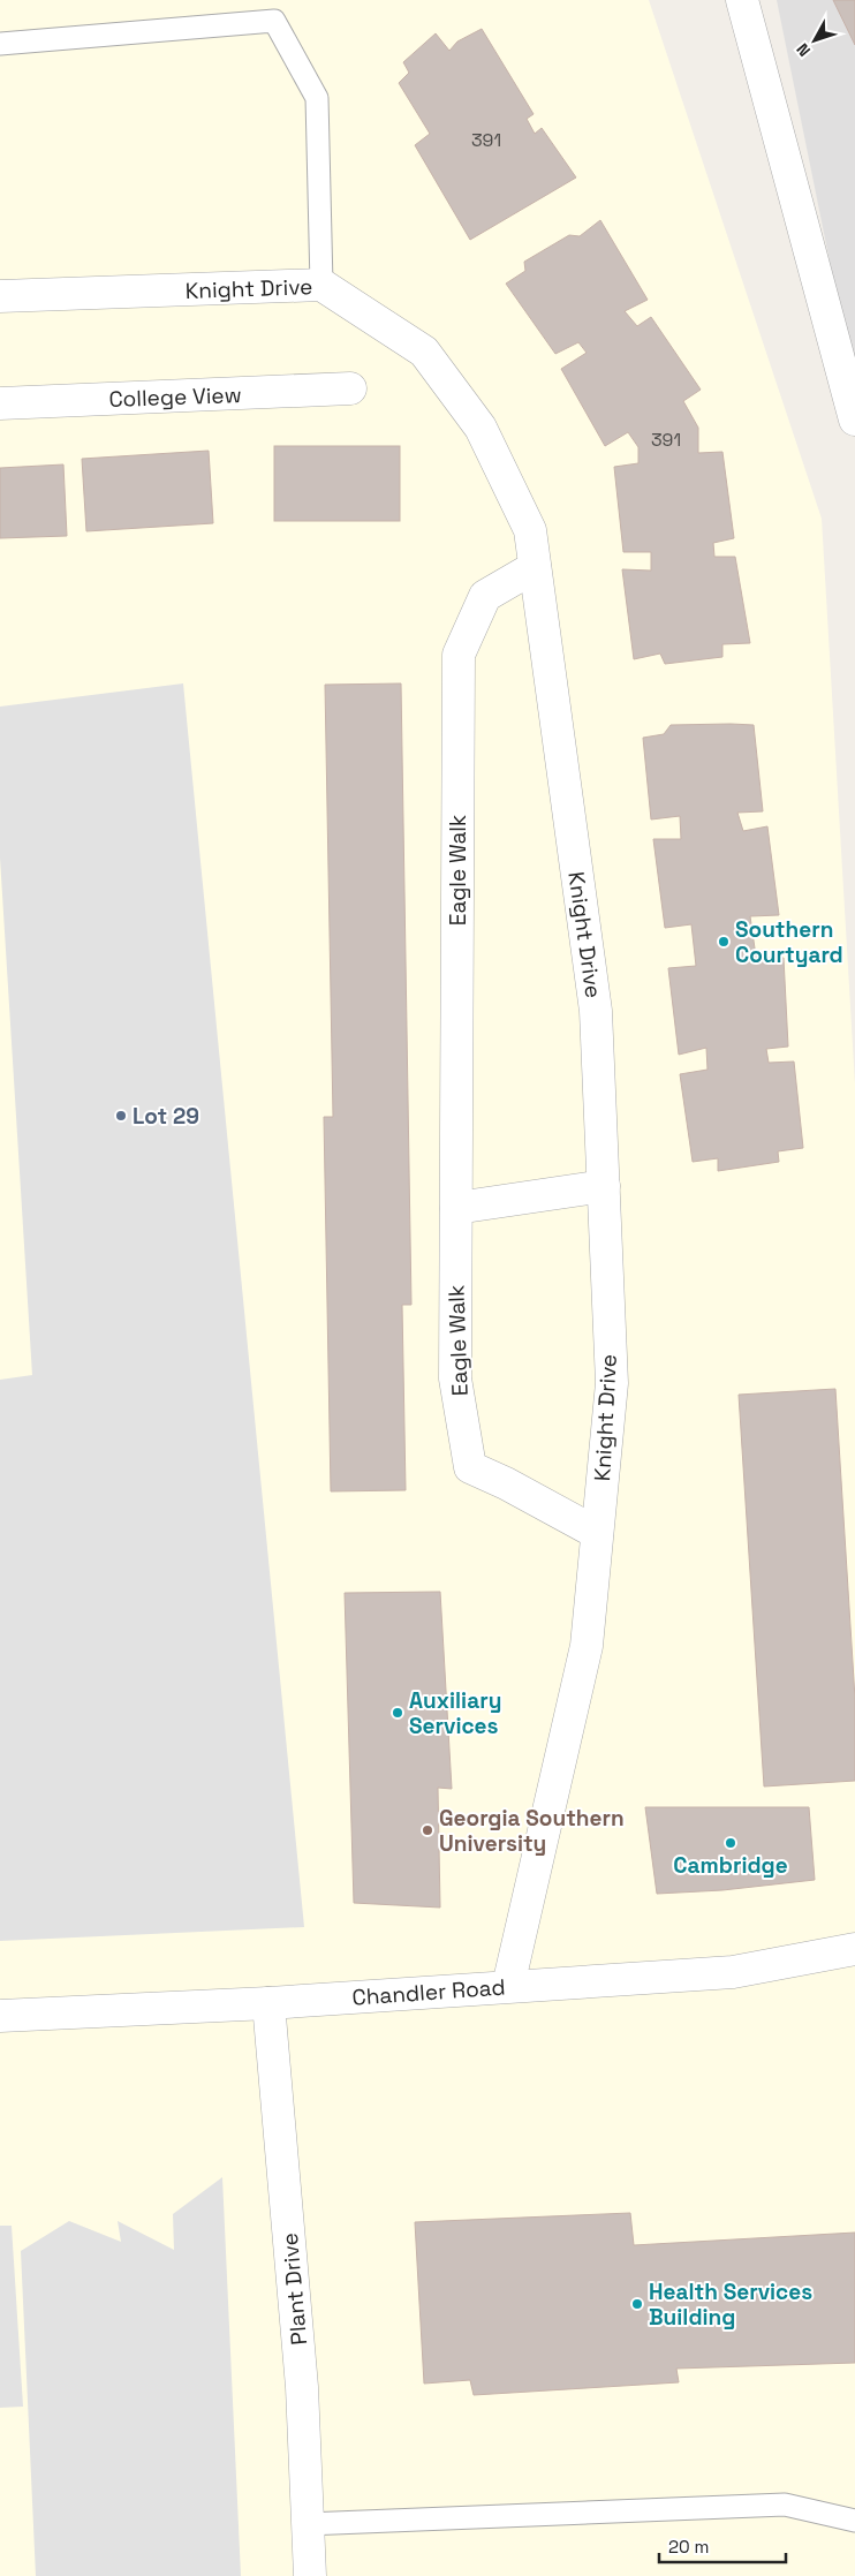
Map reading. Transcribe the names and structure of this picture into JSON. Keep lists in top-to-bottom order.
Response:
{
  "streets": {
    "street": [
      "Knight Drive",
      "College View",
      "Eagle Walk",
      "Chandler Road",
      "Plant Drive"
    ]
  },
  "crossings": [
    ["Knight Drive", "Eagle Walk"],
    ["Knight Drive", "Chandler Road"],
    ["Chandler Road", "Plant Drive"]
  ],
  "places": [
    "Southern Courtyard",
    "Lot 29",
    "Auxiliary Services",
    "Georgia Southern University",
    "Cambridge",
    "Health Services Building"
  ],
  "house_numbers": ["391", "391"],
  "scale_bar": "20 m",
  "north": "bottom left"
}
